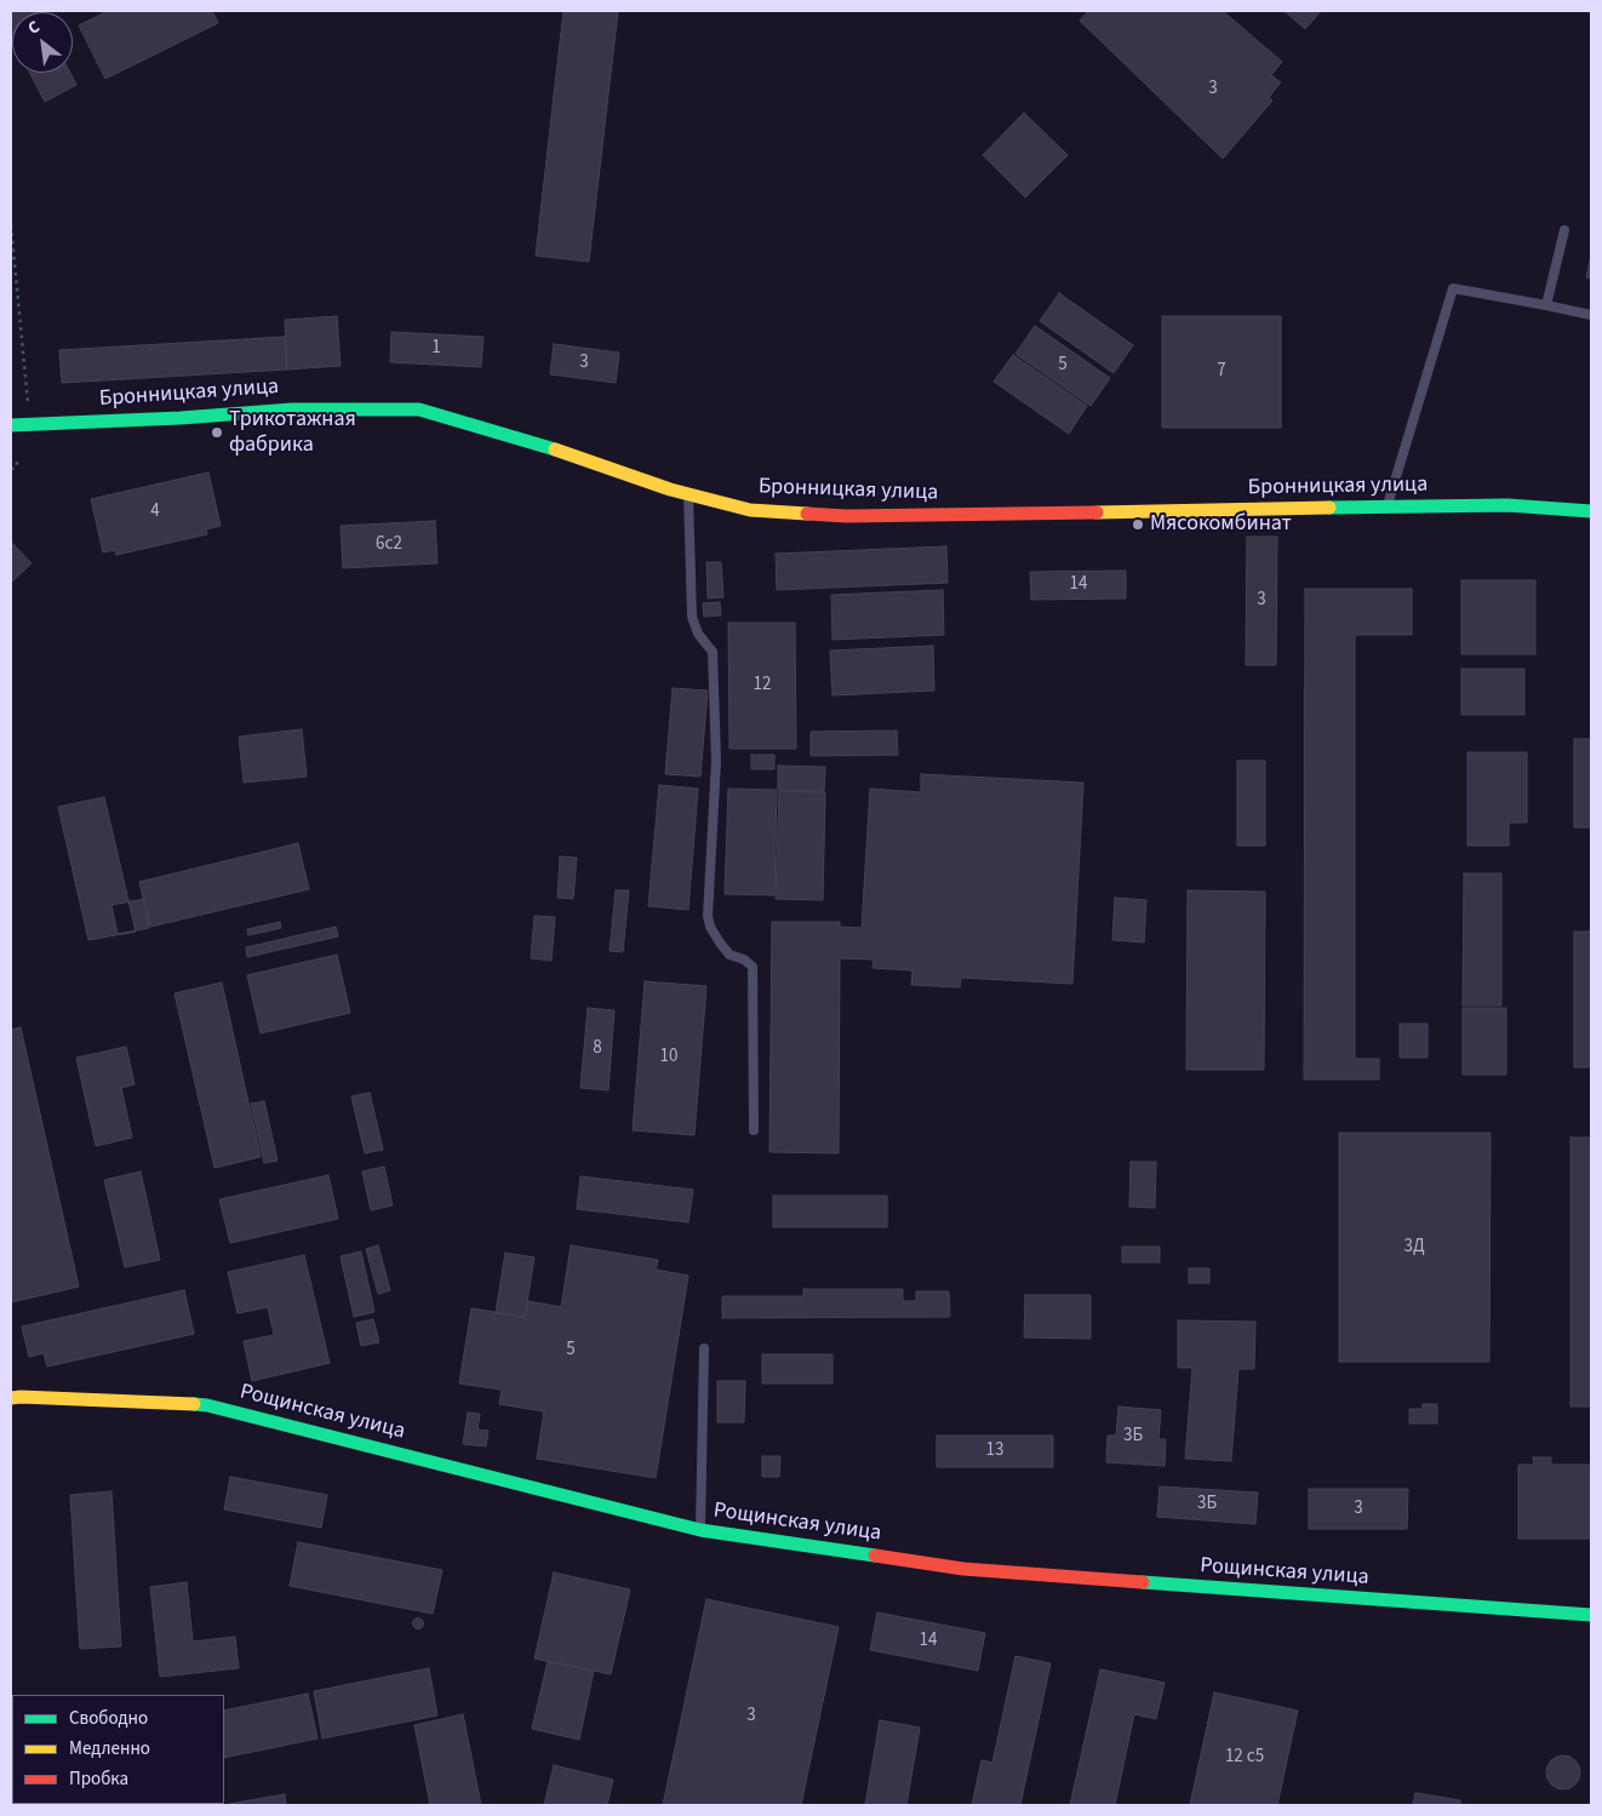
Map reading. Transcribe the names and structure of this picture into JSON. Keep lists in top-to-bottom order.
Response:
{
  "streets": {
    "street": ["Бронницкая улица", "Рощинская улица"]
  },
  "places": ["Трикотажная фабрика", "Мясокомбинат"],
  "house_numbers": [
    "3",
    "1",
    "3",
    "5",
    "7",
    "4",
    "6с2",
    "14",
    "3",
    "12",
    "8",
    "10",
    "3Д",
    "5",
    "3Б",
    "13",
    "3Б",
    "3",
    "14",
    "3",
    "12 с5"
  ],
  "legend": ["Свободно", "Медленно", "Пробка"],
  "north": "top left"
}
